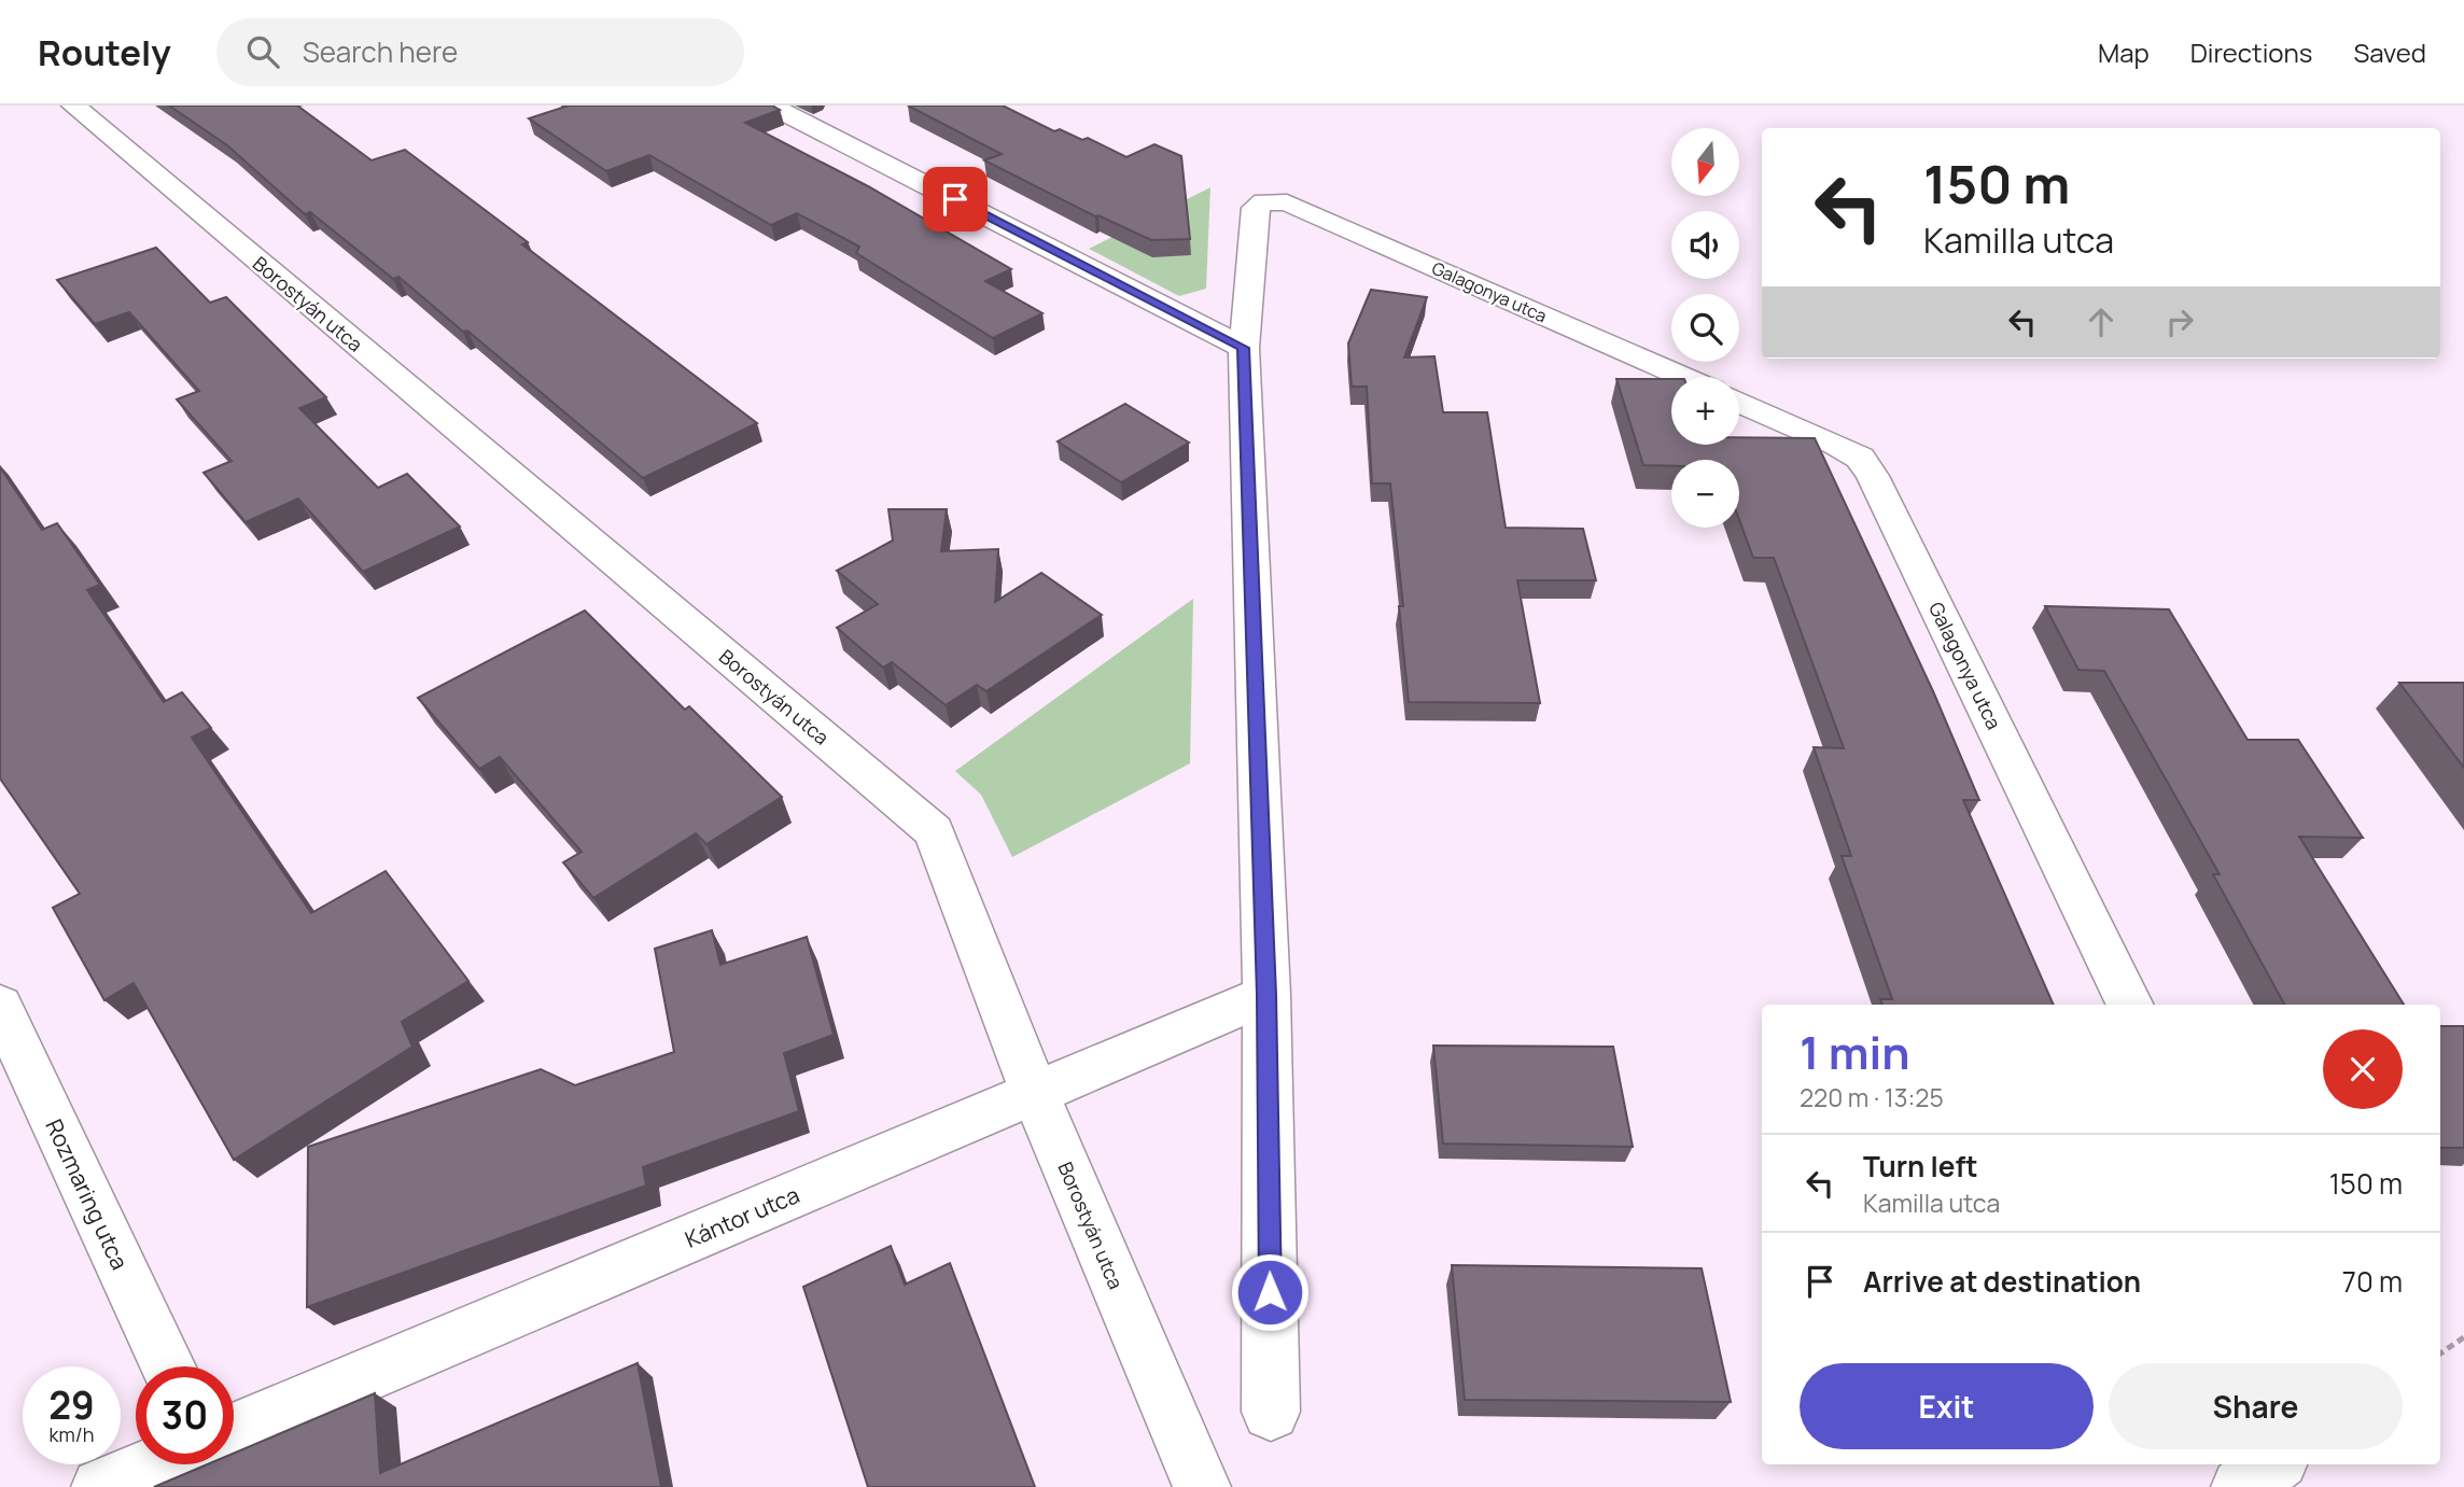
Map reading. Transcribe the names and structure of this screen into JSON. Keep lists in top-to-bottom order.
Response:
{
  "streets": {
    "street": [
      "Galagonya utca",
      "Borostyán utca",
      "Rozmaring utca",
      "Kántor utca"
    ]
  },
  "crossings": [
    ["Borostyán utca", "Kántor utca"]
  ],
  "north": "bottom",
  "page": {
    "header": "Routely",
    "search": "Search here",
    "nav": ["Map", "Directions", "Saved"],
    "map_buttons": ["+", "−"],
    "turn": ["150 m", "Kamilla utca"],
    "heading": ["1 min", "220 m · 13:25"],
    "list": [
      {
        "name": "Turn left",
        "note": "Kamilla utca",
        "value": "150 m"
      },
      {
        "name": "Arrive at destination",
        "value": "70 m"
      }
    ],
    "buttons": ["Exit", "Share"],
    "speed": "29 km/h",
    "limit": "30"
  }
}
